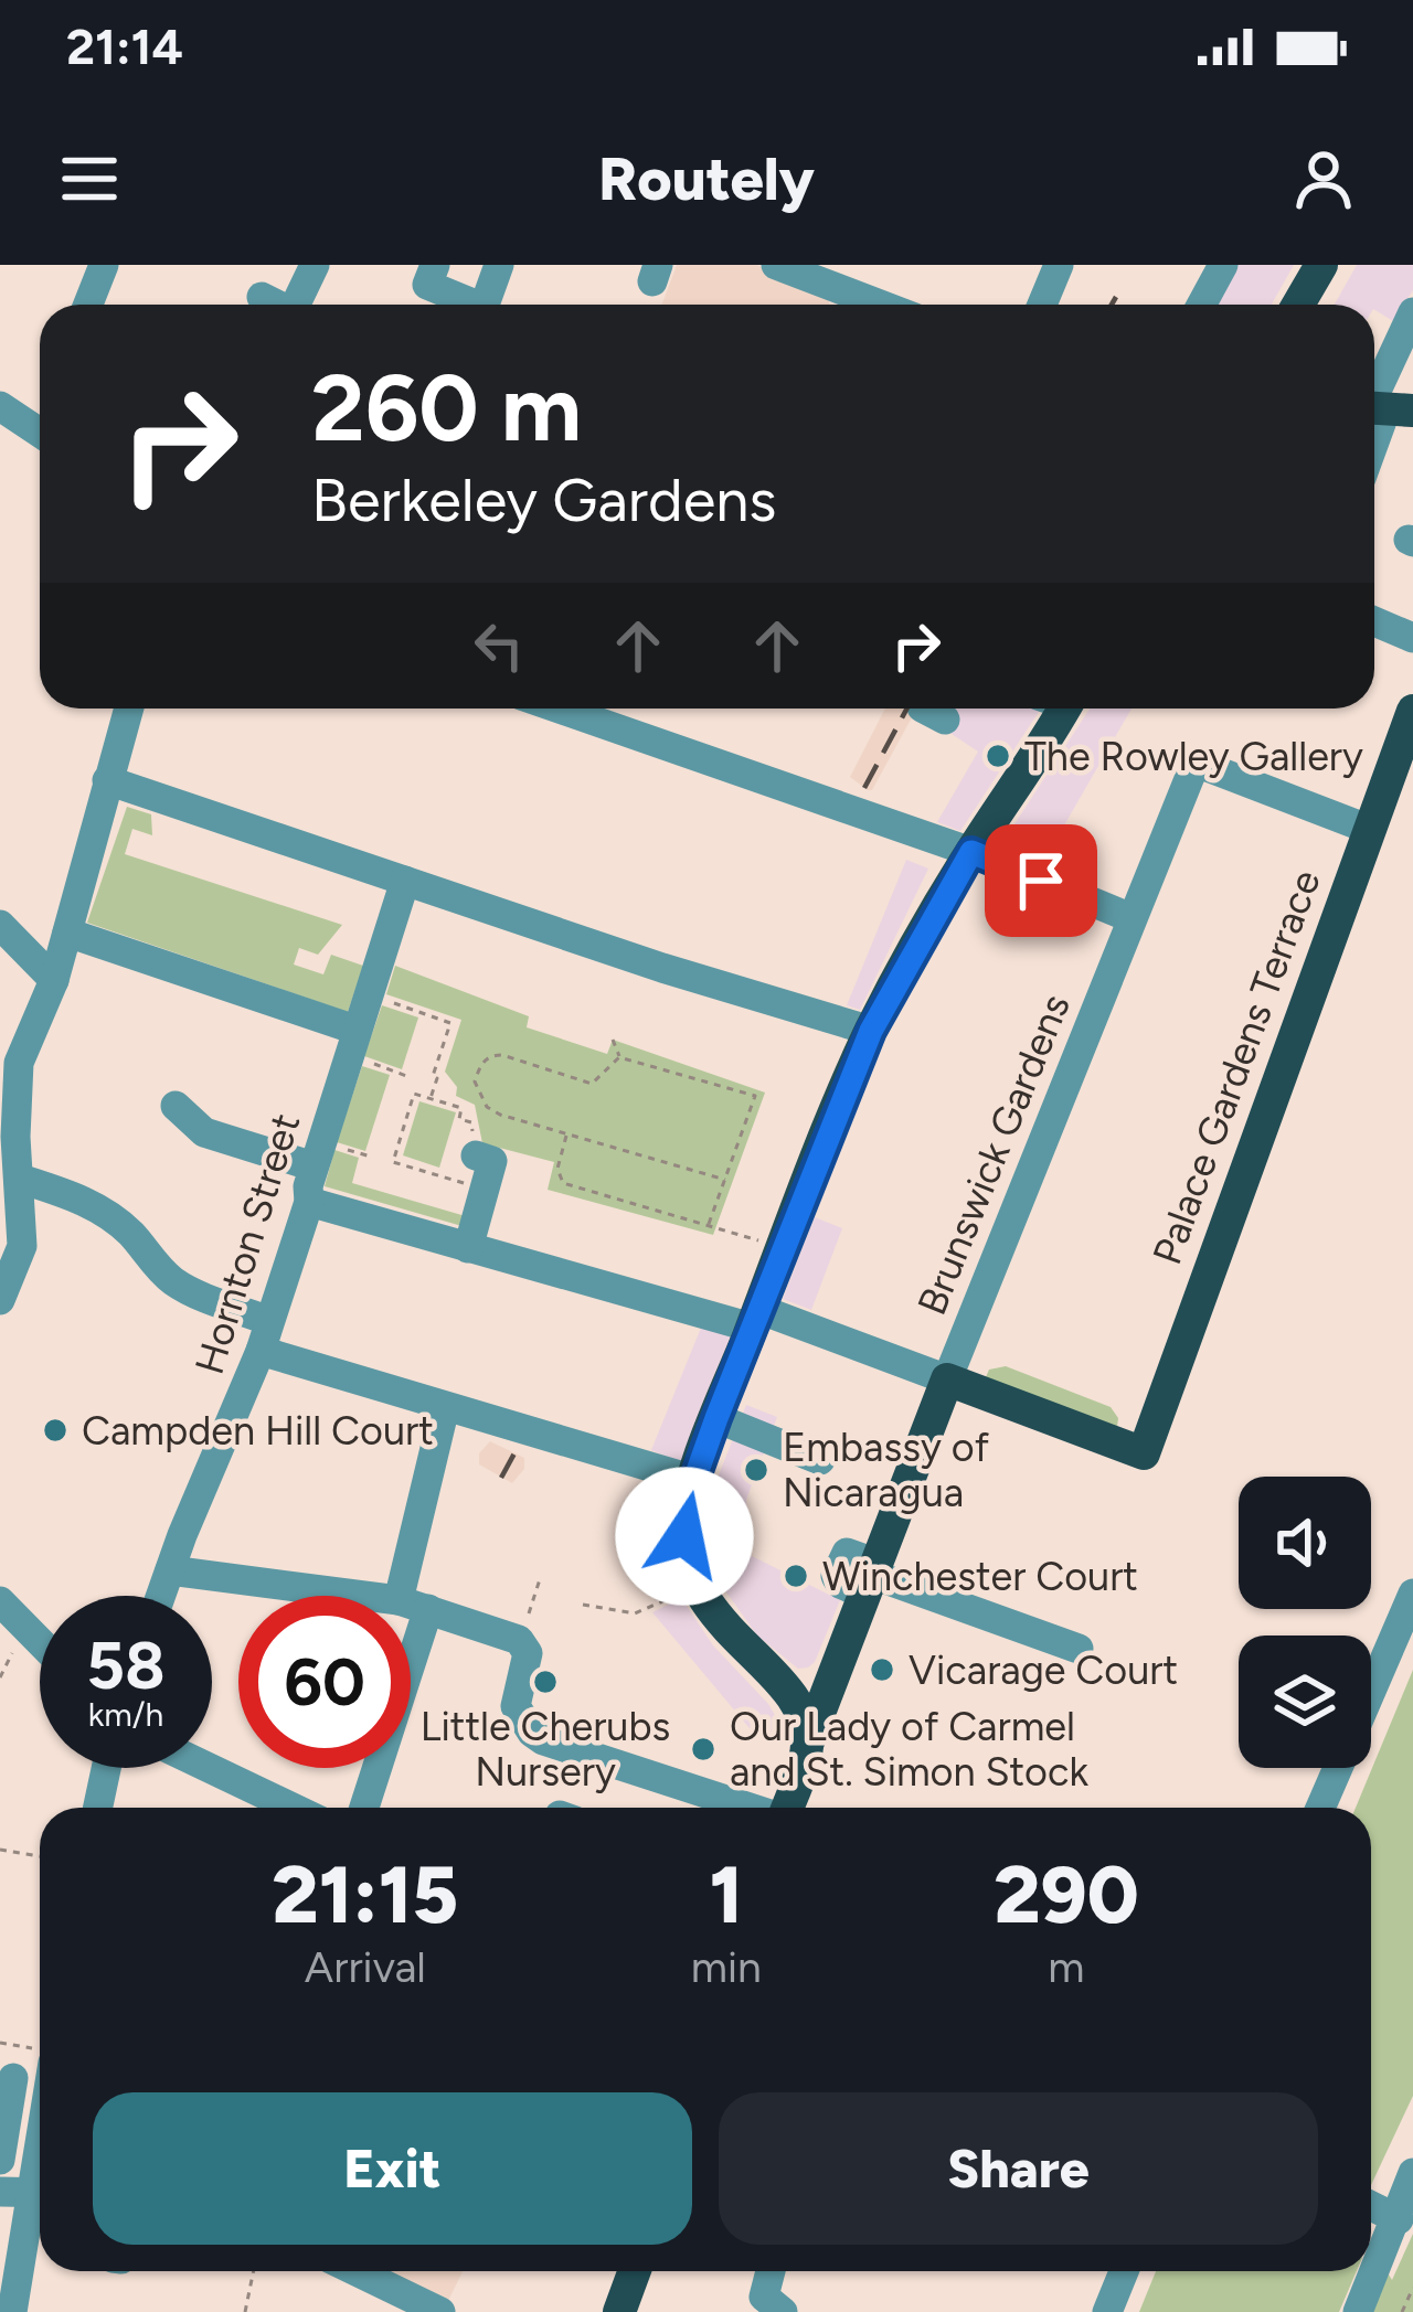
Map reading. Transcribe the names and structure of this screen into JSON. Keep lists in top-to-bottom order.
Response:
{
  "streets": {
    "main road": ["Palace Gardens Terrace"],
    "street": ["Brunswick Gardens", "Hornton Street"]
  },
  "crossings": [
    ["Palace Gardens Terrace", "Brunswick Gardens"]
  ],
  "places": [
    "The Rowley Gallery",
    "Campden Hill Court",
    "Embassy of Nicaragua",
    "Winchester Court",
    "Vicarage Court",
    "Little Cherubs Nursery",
    "Our Lady of Carmel and St. Simon Stock"
  ],
  "page": {
    "status": "21:14",
    "header": "Routely",
    "turn": ["260 m", "Berkeley Gardens"],
    "speed": "58 km/h",
    "limit": "60",
    "eta": [
      "21:15",
      "Arrival",
      "1",
      "min",
      "290",
      "m"
    ],
    "buttons": ["Exit", "Share"]
  }
}
